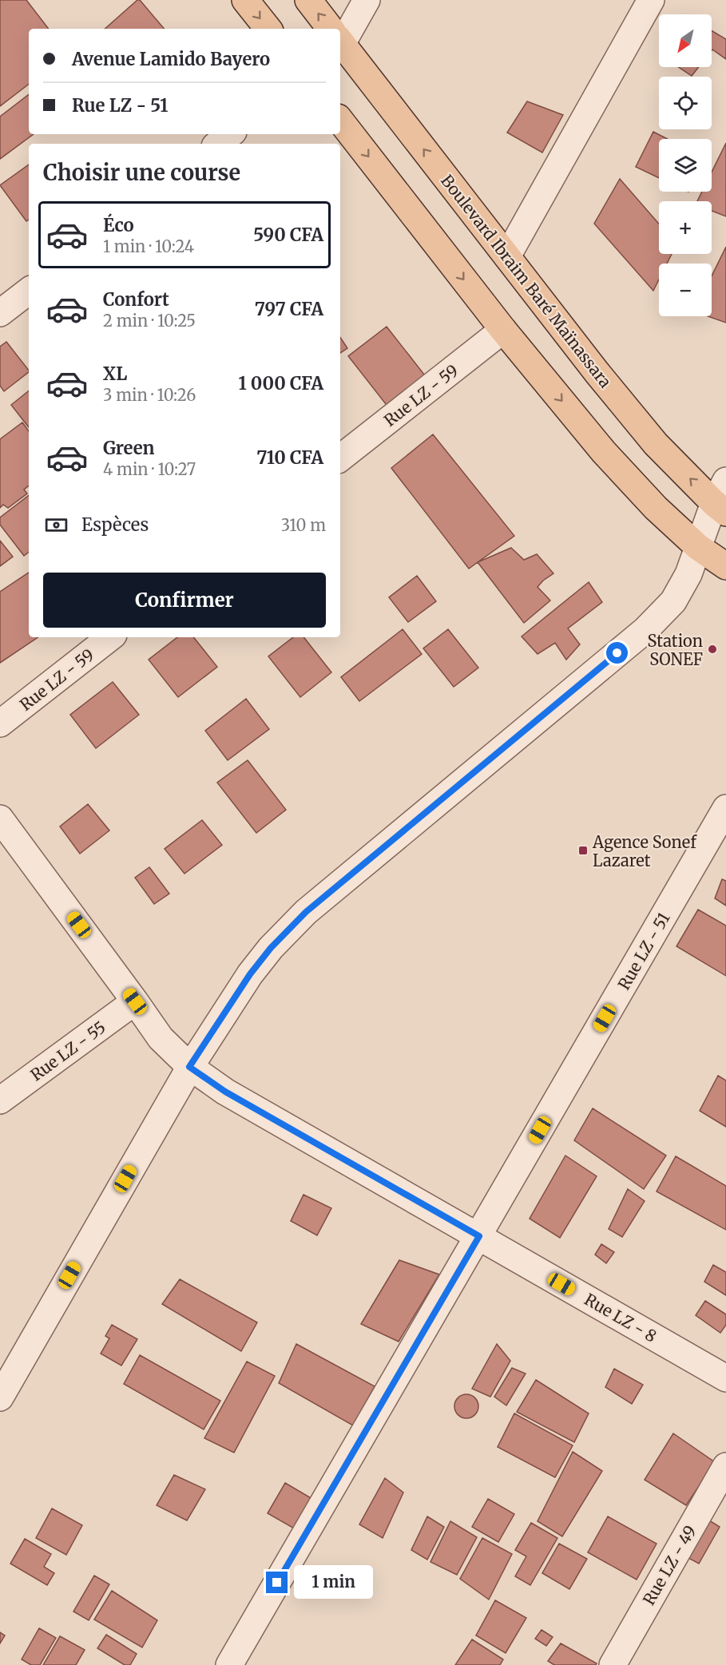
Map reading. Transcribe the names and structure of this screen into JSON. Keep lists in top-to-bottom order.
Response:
{
  "streets": {
    "main road": ["Boulevard Ibraim Baré Maïnassara"],
    "street": [
      "Rue LZ - 59",
      "Rue LZ - 51",
      "Rue LZ - 55",
      "Rue LZ - 8",
      "Rue LZ - 49"
    ]
  },
  "crossings": [
    ["Rue LZ - 51", "Rue LZ - 8"],
    ["Rue LZ - 55", "Rue LZ - 8"]
  ],
  "places": {
    "other": ["Station SONEF"],
    "transit": ["Agence Sonef Lazaret"]
  },
  "north": "bottom left",
  "page": {
    "map_buttons": ["+", "−"],
    "banner": ["Avenue Lamido Bayero", "Rue LZ - 51"],
    "heading": "Choisir une course",
    "list": [
      {
        "name": "Éco",
        "note": "1 min · 10:24",
        "value": "590 CFA"
      },
      {
        "name": "Confort",
        "note": "2 min · 10:25",
        "value": "797 CFA"
      },
      {
        "name": "XL",
        "note": "3 min · 10:26",
        "value": "1 000 CFA"
      },
      {
        "name": "Green",
        "note": "4 min · 10:27",
        "value": "710 CFA"
      }
    ],
    "pay": ["Espèces", "310 m"],
    "buttons": "Confirmer",
    "bubble": "1 min"
  }
}
